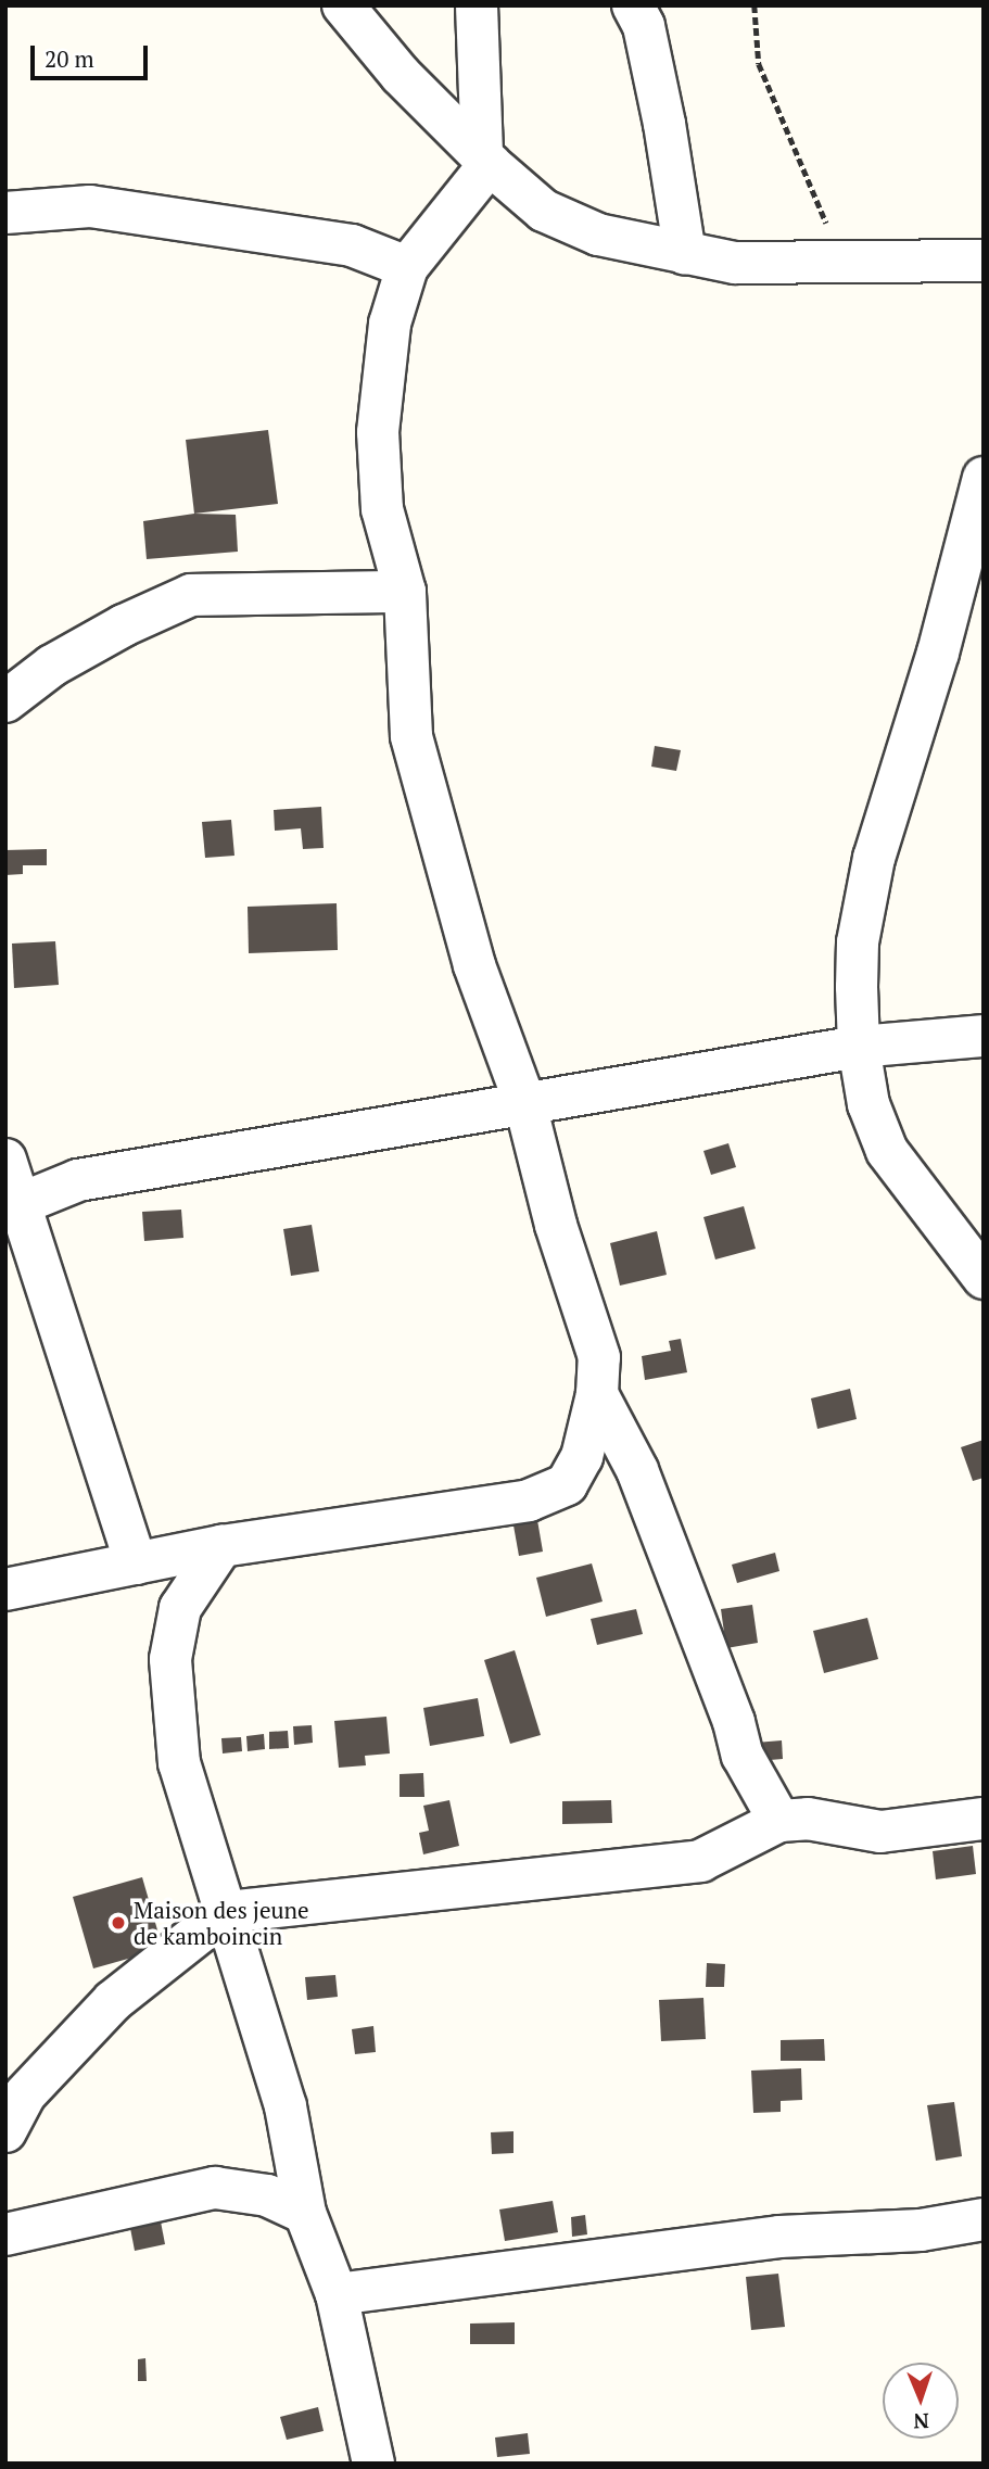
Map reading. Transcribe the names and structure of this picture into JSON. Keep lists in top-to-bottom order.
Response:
{
  "places": ["Maison des jeune de kamboincin"],
  "scale_bar": "20 m",
  "north": "bottom"
}
